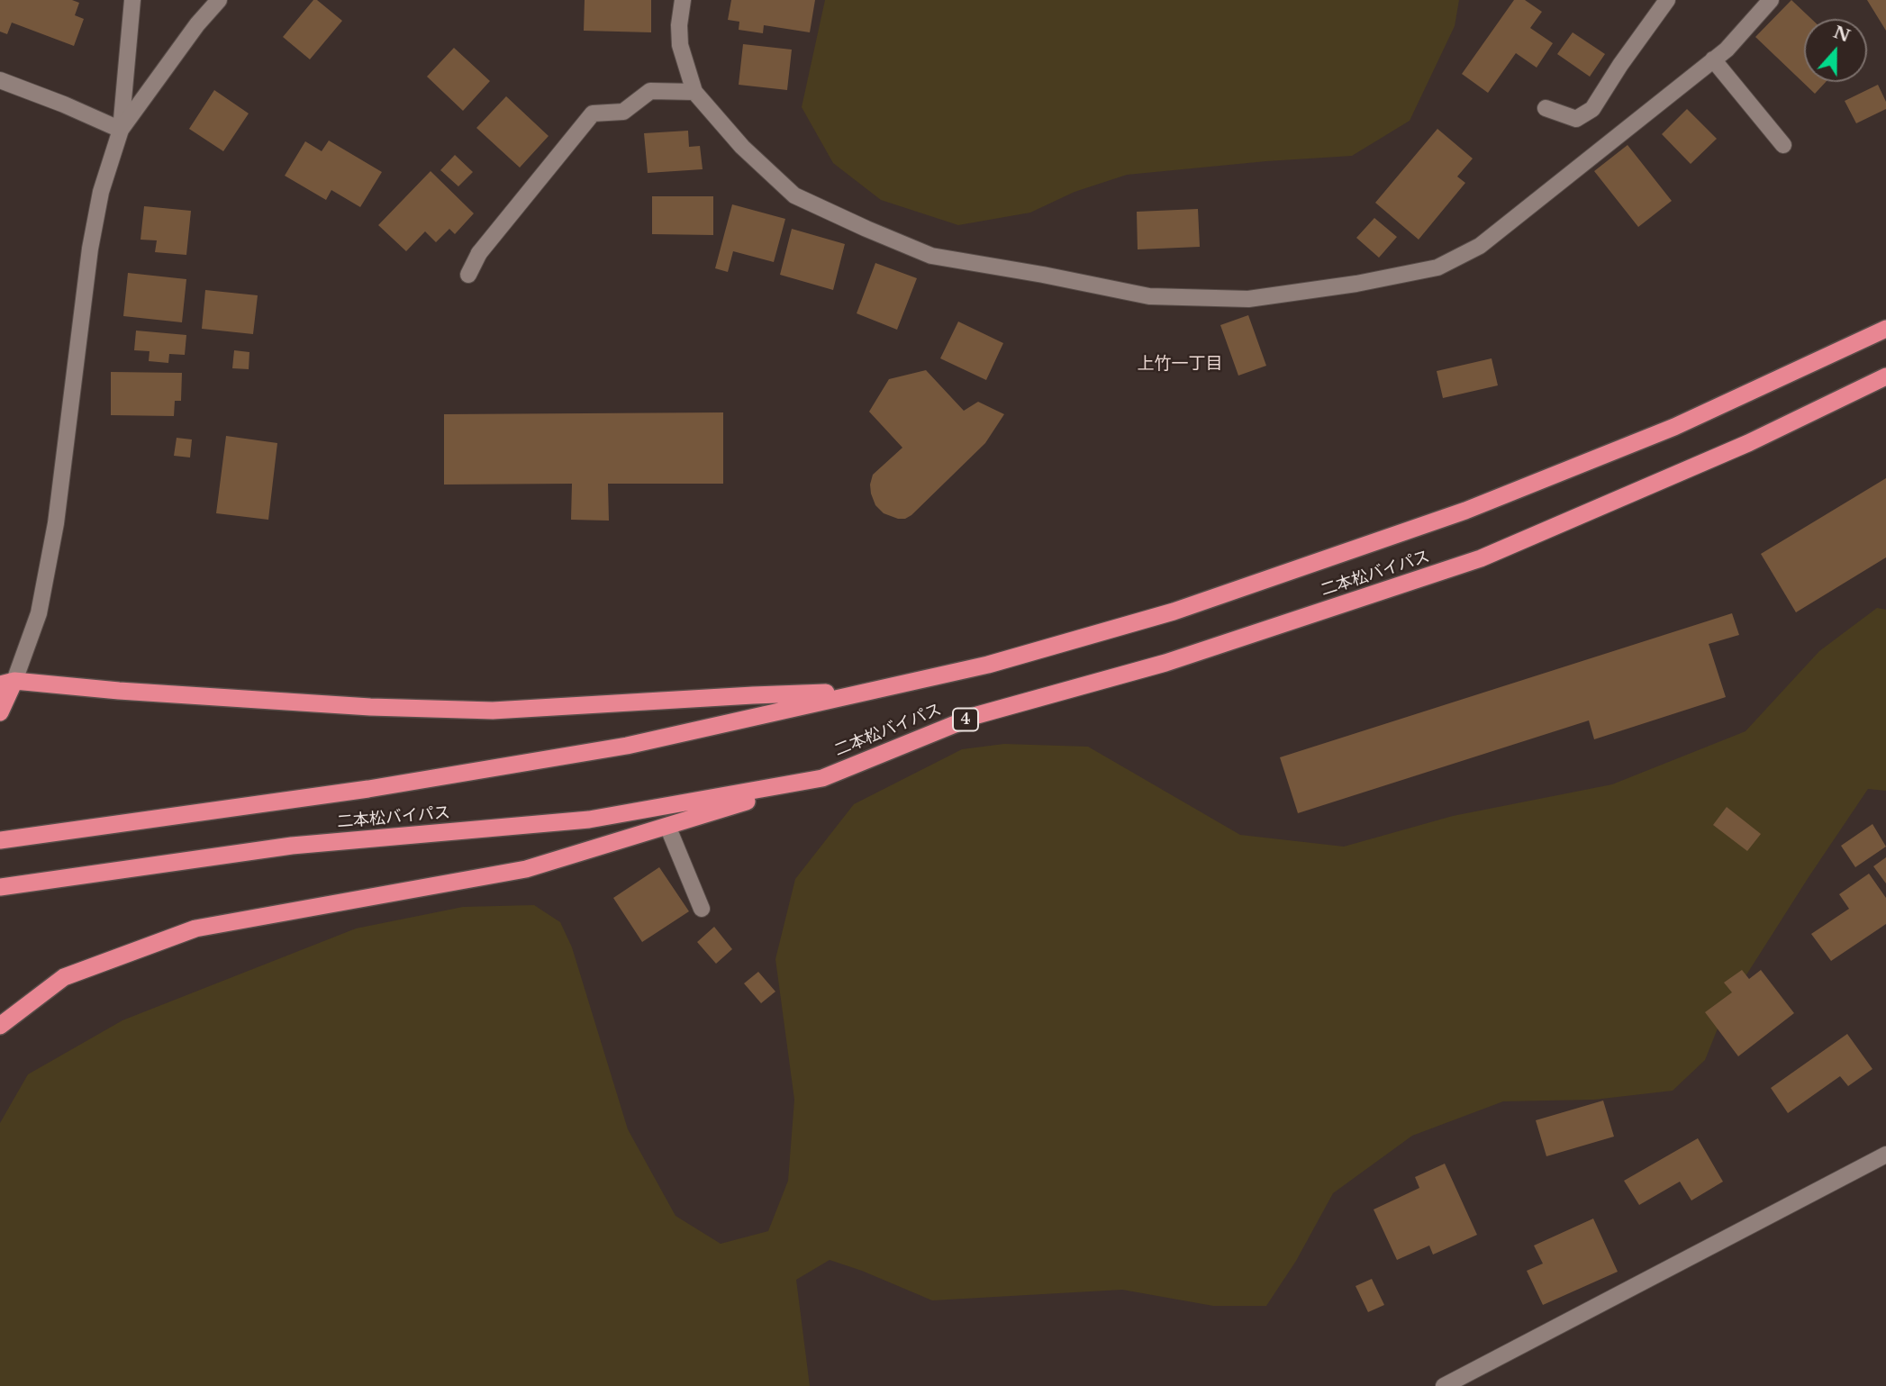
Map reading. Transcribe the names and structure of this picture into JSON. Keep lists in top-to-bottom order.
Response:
{
  "streets": {
    "highway": ["二本松バイパス", "4"]
  },
  "districts": ["上竹一丁目"],
  "north": "top"
}
